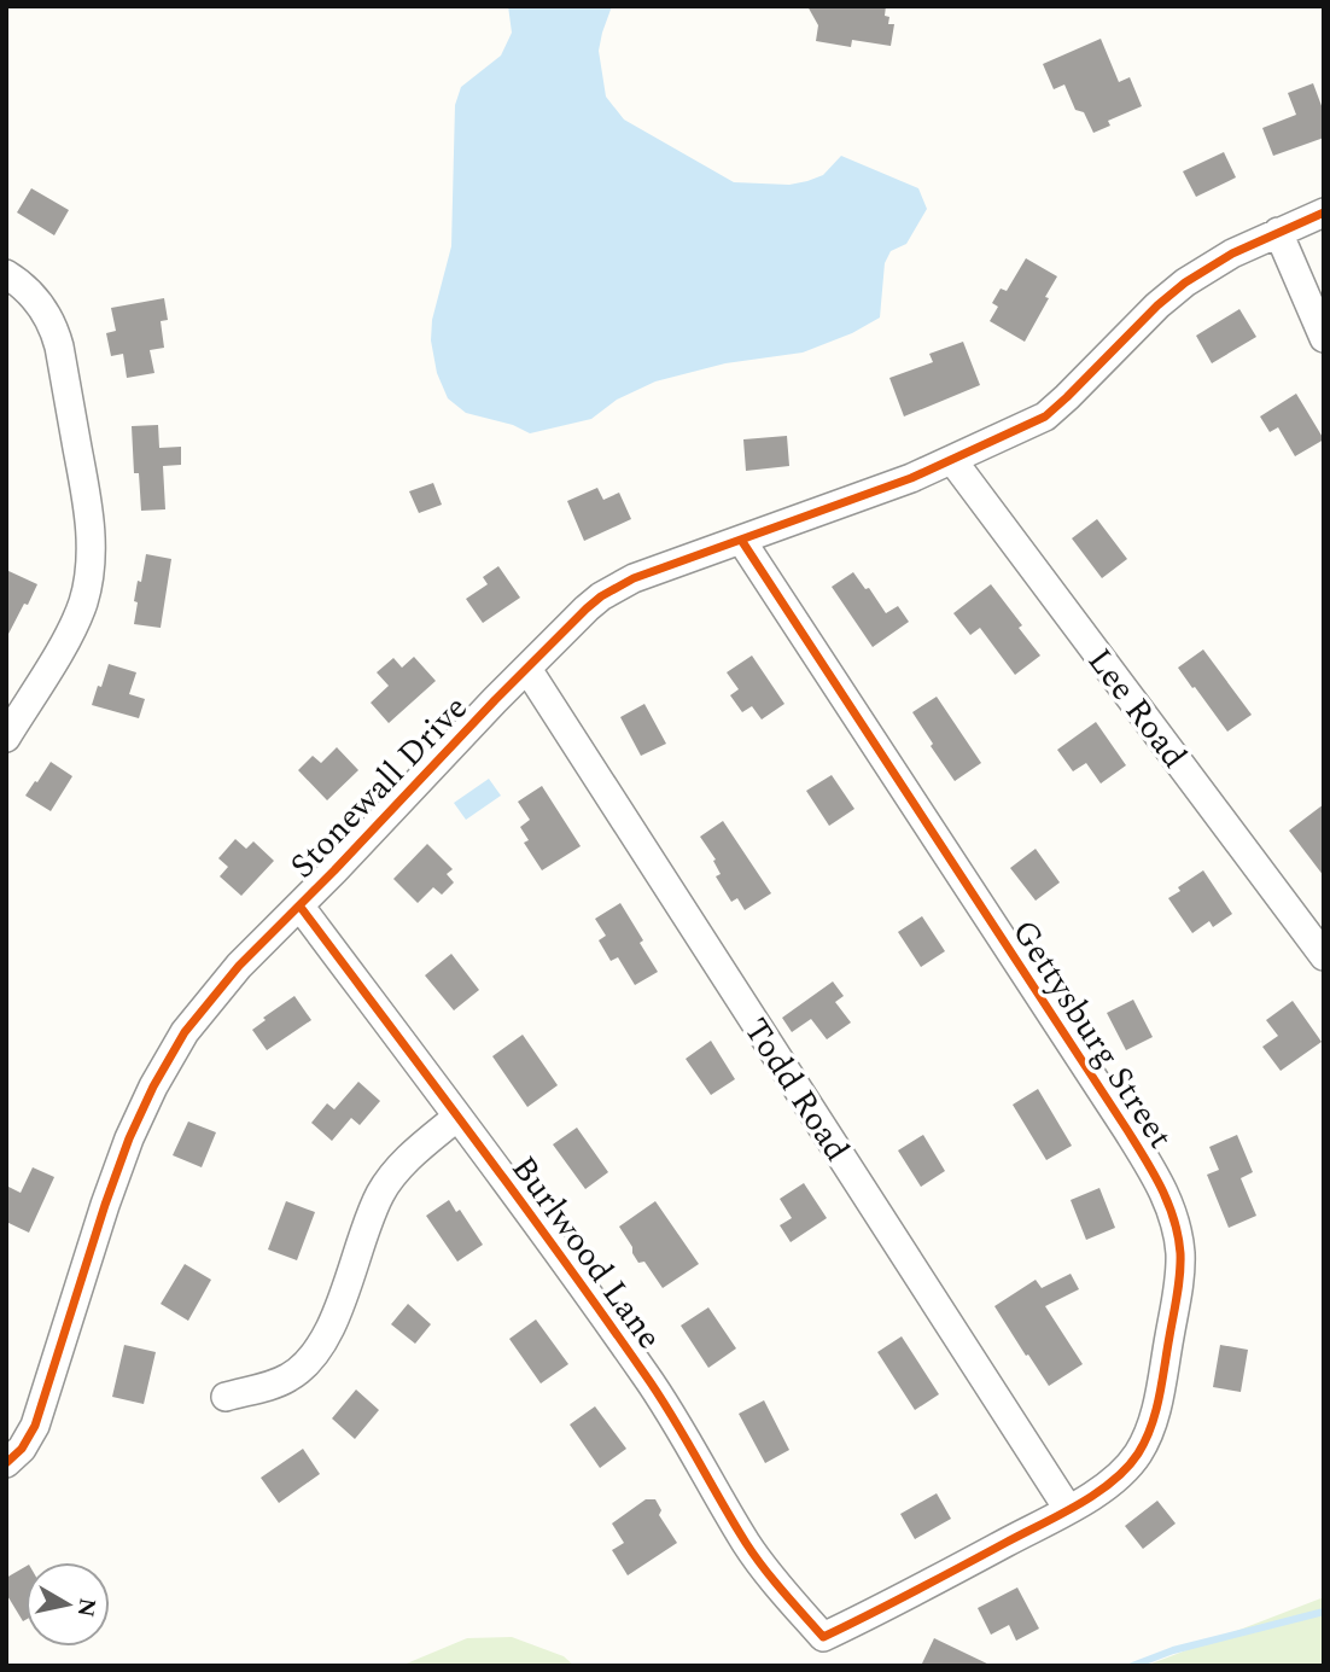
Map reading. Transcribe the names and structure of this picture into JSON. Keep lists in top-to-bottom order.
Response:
{
  "streets": {
    "street": [
      "Lee Road",
      "Stonewall Drive",
      "Gettysburg Street",
      "Todd Road",
      "Burlwood Lane"
    ]
  },
  "crossings": [
    ["Lee Road", "Stonewall Drive"],
    ["Stonewall Drive", "Gettysburg Street"],
    ["Stonewall Drive", "Todd Road"],
    ["Stonewall Drive", "Burlwood Lane"],
    ["Gettysburg Street", "Todd Road"],
    ["Gettysburg Street", "Burlwood Lane"]
  ],
  "north": "right"
}
